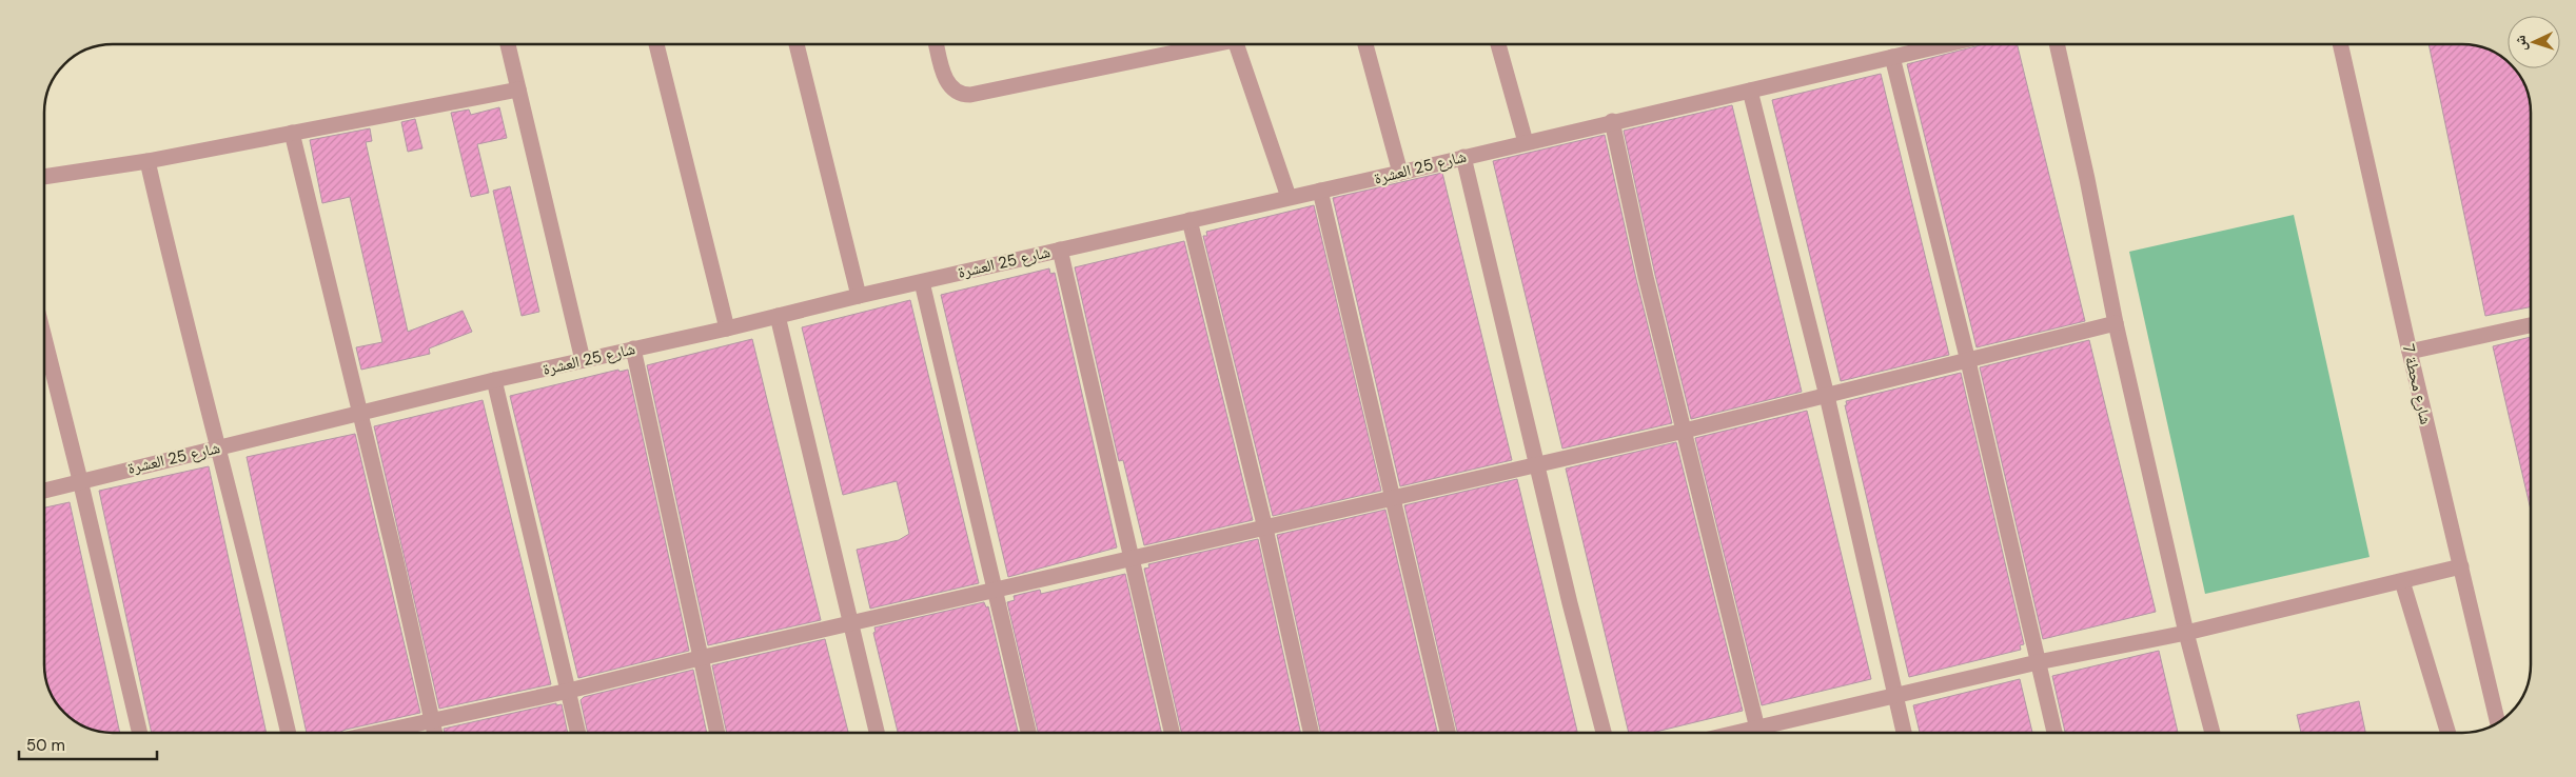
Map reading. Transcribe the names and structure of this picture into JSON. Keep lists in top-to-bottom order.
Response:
{
  "streets": {
    "street": ["شارع 25 العشرة", "شارع محطة 7"]
  },
  "scale_bar": "50 m",
  "north": "left"
}
